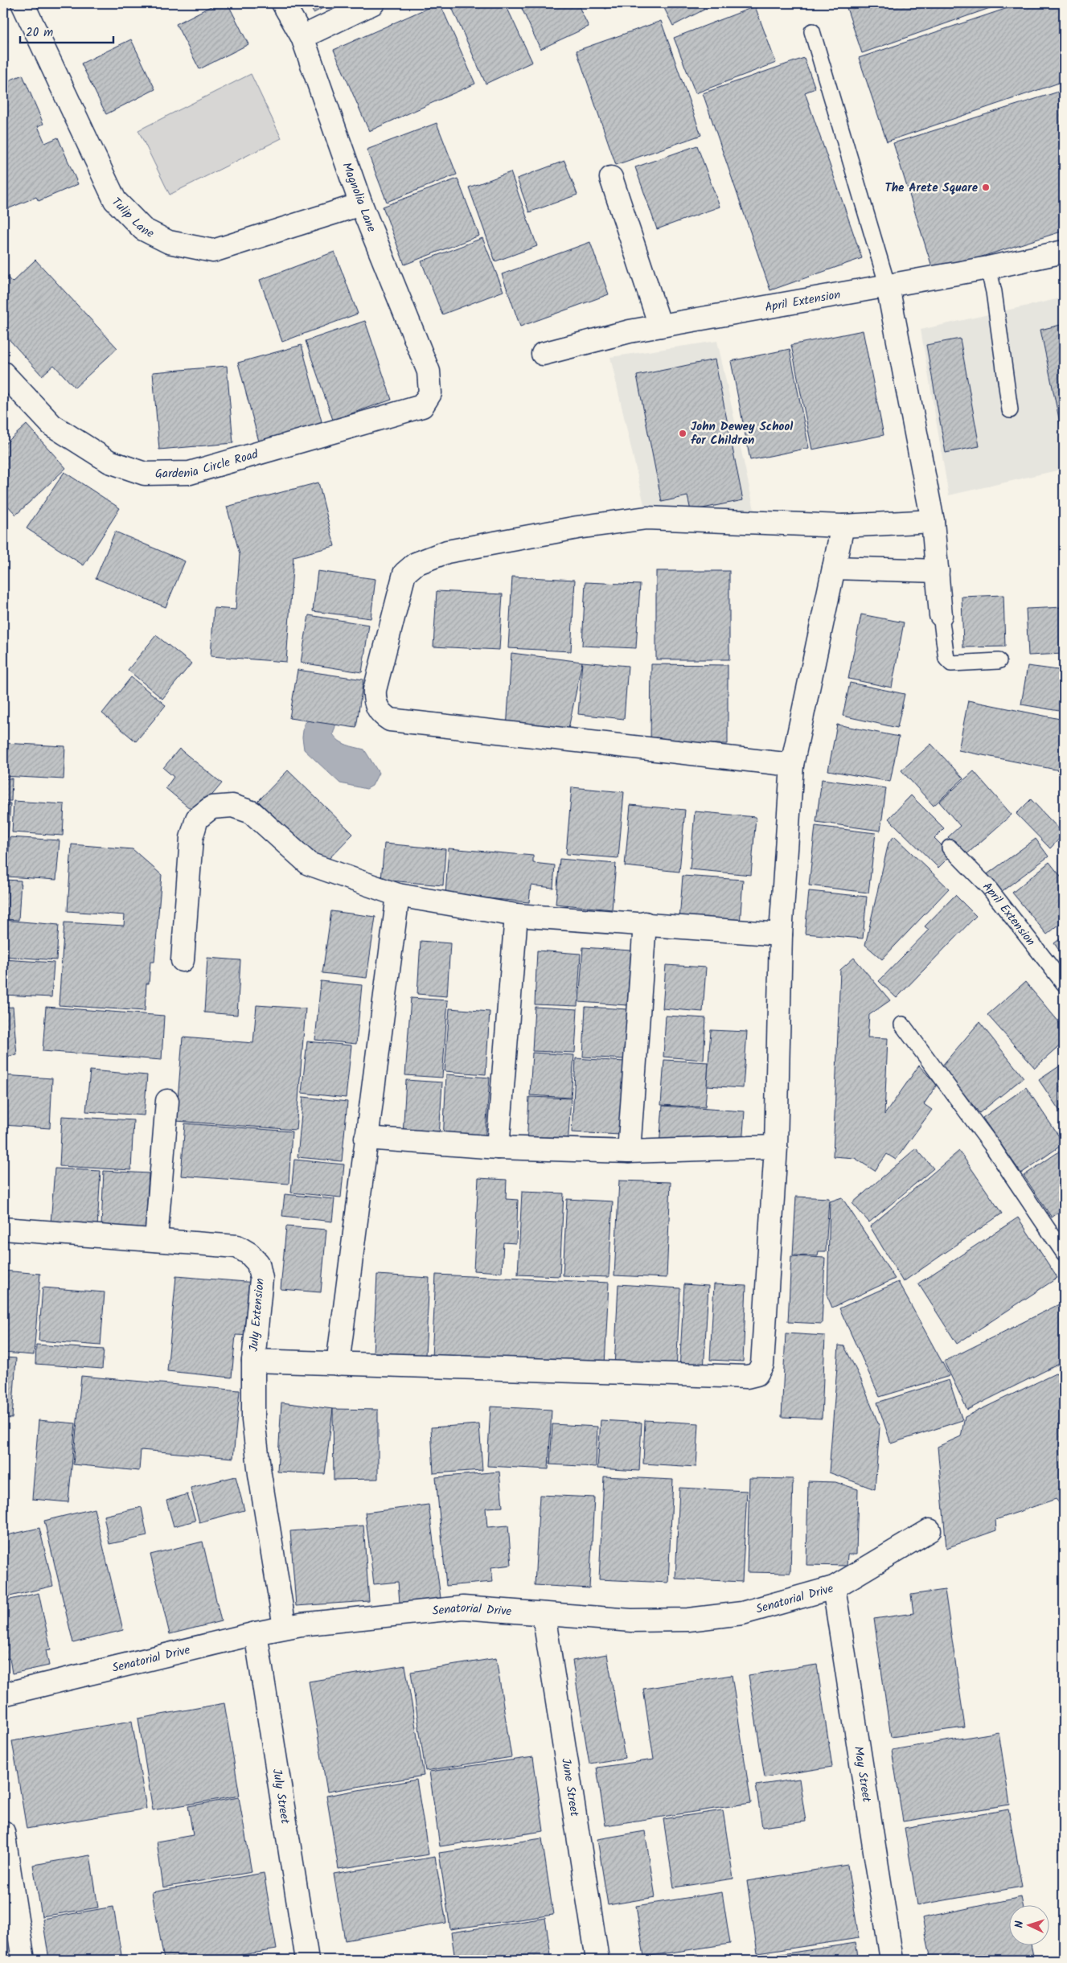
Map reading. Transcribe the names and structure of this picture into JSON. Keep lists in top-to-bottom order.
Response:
{
  "streets": {
    "street": [
      "Magnolia Lane",
      "Tulip Lane",
      "April Extension",
      "Gardenia Circle Road",
      "July Extension",
      "Senatorial Drive",
      "May Street",
      "June Street",
      "July Street"
    ]
  },
  "crossings": [
    ["Magnolia Lane", "Tulip Lane"],
    ["Magnolia Lane", "Gardenia Circle Road"],
    ["July Extension", "Senatorial Drive"],
    ["Senatorial Drive", "May Street"],
    ["Senatorial Drive", "June Street"],
    ["Senatorial Drive", "July Street"]
  ],
  "places": ["The Arete Square", "John Dewey School for Children"],
  "scale_bar": "20 m",
  "north": "left"
}
